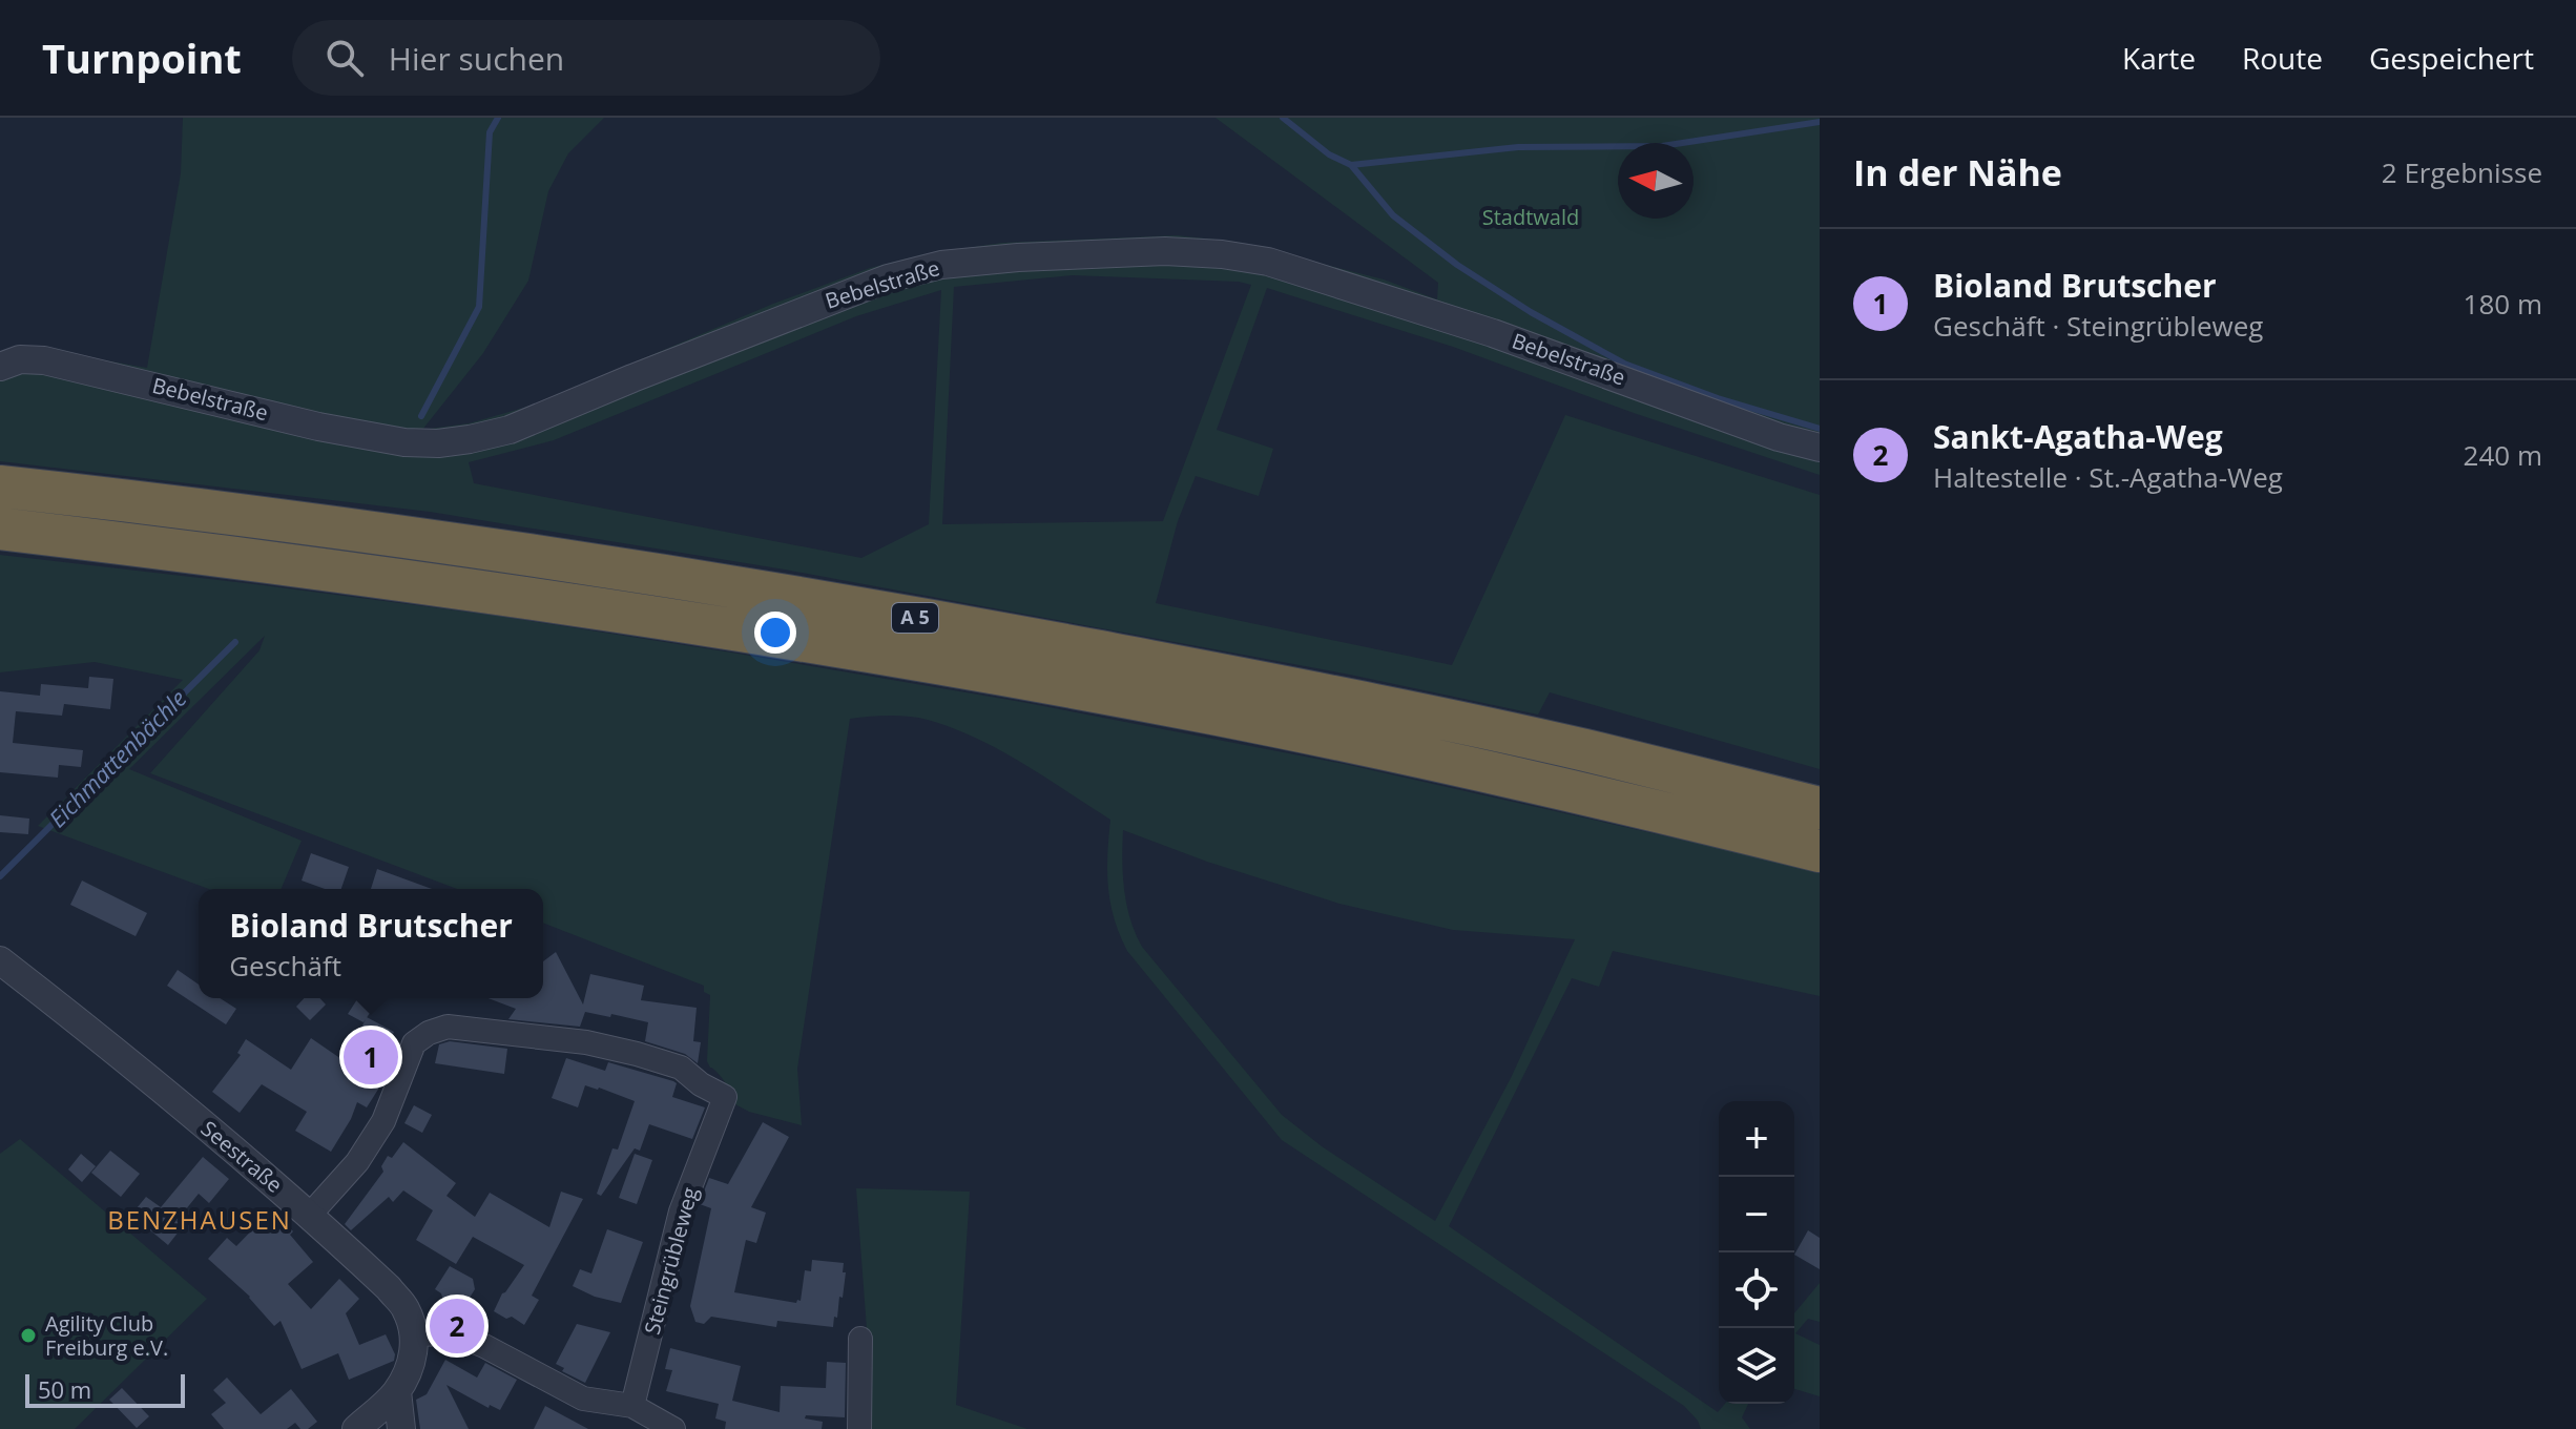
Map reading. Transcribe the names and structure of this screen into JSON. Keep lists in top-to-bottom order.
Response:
{
  "streets": {
    "highway": ["A 5"],
    "street": ["Bebelstraße", "Seestraße", "Steingrübleweg"]
  },
  "crossings": [
    ["Seestraße", "Steingrübleweg"]
  ],
  "districts": ["BENZHAUSEN"],
  "water": ["Eichmattenbächle"],
  "parks": ["Stadtwald"],
  "places": ["Agility Club Freiburg e.V."],
  "scale_bar": "50 m",
  "north": "left",
  "page": {
    "header": "Turnpoint",
    "search": "Hier suchen",
    "nav": ["Karte", "Route", "Gespeichert"],
    "heading": ["In der Nähe", "2 Ergebnisse"],
    "list": [
      {
        "mark": "1",
        "name": "Bioland Brutscher",
        "note": "Geschäft · Steingrübleweg",
        "value": "180 m"
      },
      {
        "mark": "2",
        "name": "Sankt-Agatha-Weg",
        "note": "Haltestelle · St.-Agatha-Weg",
        "value": "240 m"
      }
    ],
    "popup": ["Bioland Brutscher", "Geschäft"],
    "pins": ["1", "2"],
    "map_buttons": ["+", "−"],
    "scale": "50 m"
  }
}
